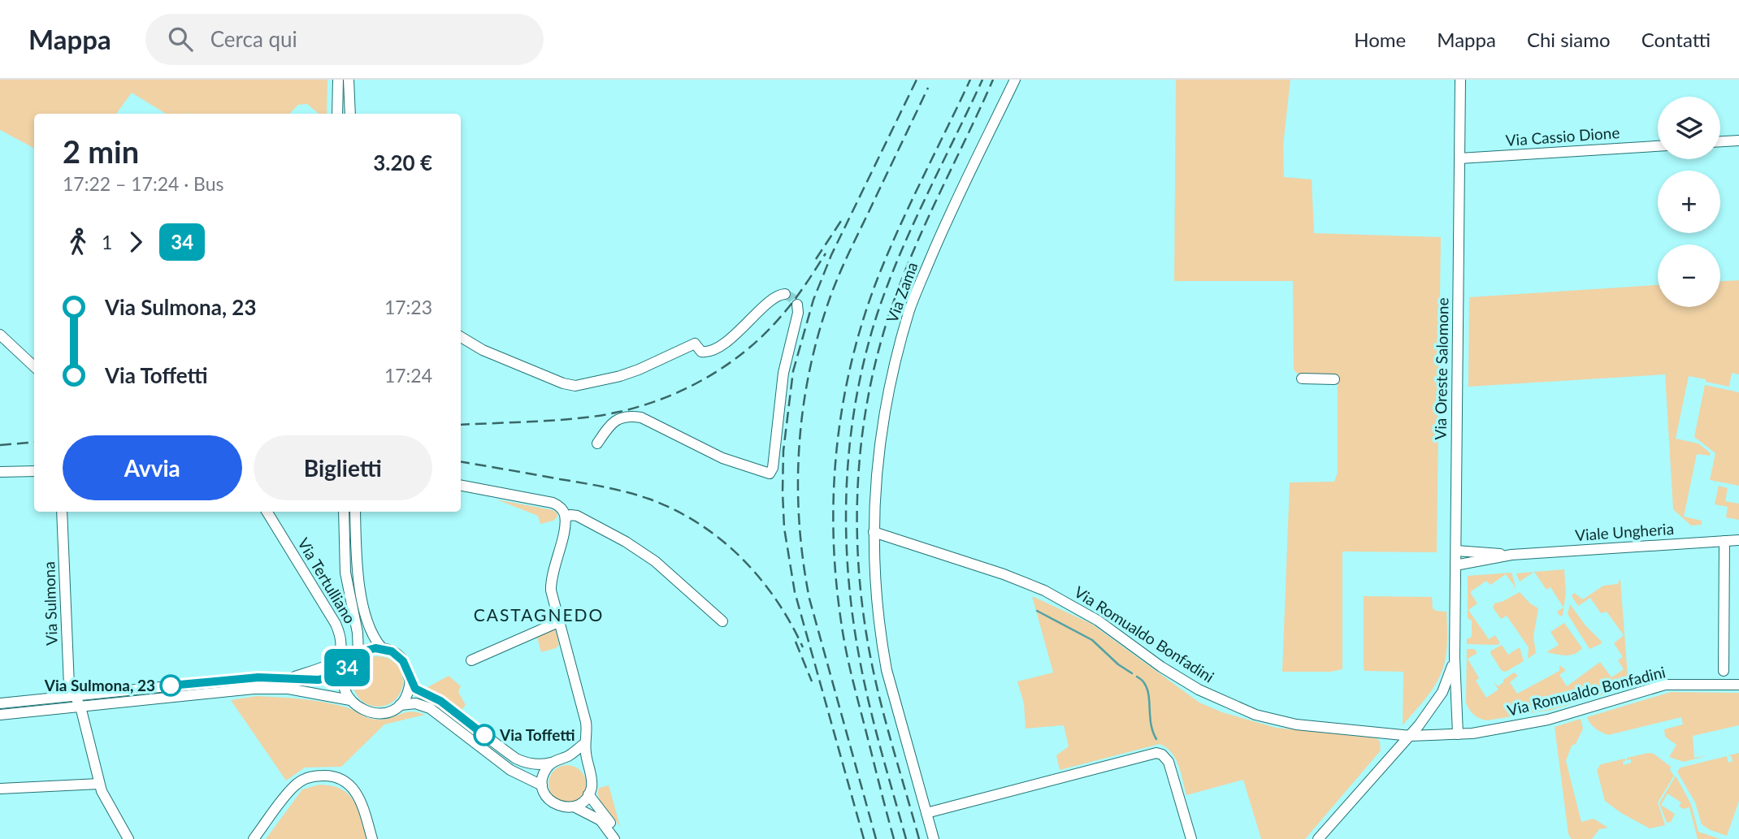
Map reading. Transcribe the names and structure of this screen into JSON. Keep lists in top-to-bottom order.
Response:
{
  "streets": {
    "street": [
      "Via Cassio Dione",
      "Via Zama",
      "Via Oreste Salomone",
      "Viale Ungheria",
      "Via Tertulliano",
      "Via Sulmona",
      "Via Romualdo Bonfadini"
    ]
  },
  "crossings": [
    ["Via Cassio Dione", "Via Oreste Salomone"],
    ["Via Zama", "Via Romualdo Bonfadini"],
    ["Via Oreste Salomone", "Viale Ungheria"]
  ],
  "districts": ["CASTAGNEDO"],
  "places": ["Via Sulmona, 23", "Via Toffetti"],
  "lines": ["bus line 34"],
  "page": {
    "header": "Mappa",
    "search": "Cerca qui",
    "nav": [
      "Home",
      "Mappa",
      "Chi siamo",
      "Contatti"
    ],
    "on_map": "34",
    "map_buttons": ["+", "−"],
    "heading": ["2 min", "17:22 – 17:24 · Bus", "3.20 €"],
    "legs": ["1", "34"],
    "list": [
      {
        "name": "Via Sulmona, 23",
        "value": "17:23"
      },
      {
        "name": "Via Toffetti",
        "value": "17:24"
      }
    ],
    "buttons": ["Avvia", "Biglietti"]
  }
}
